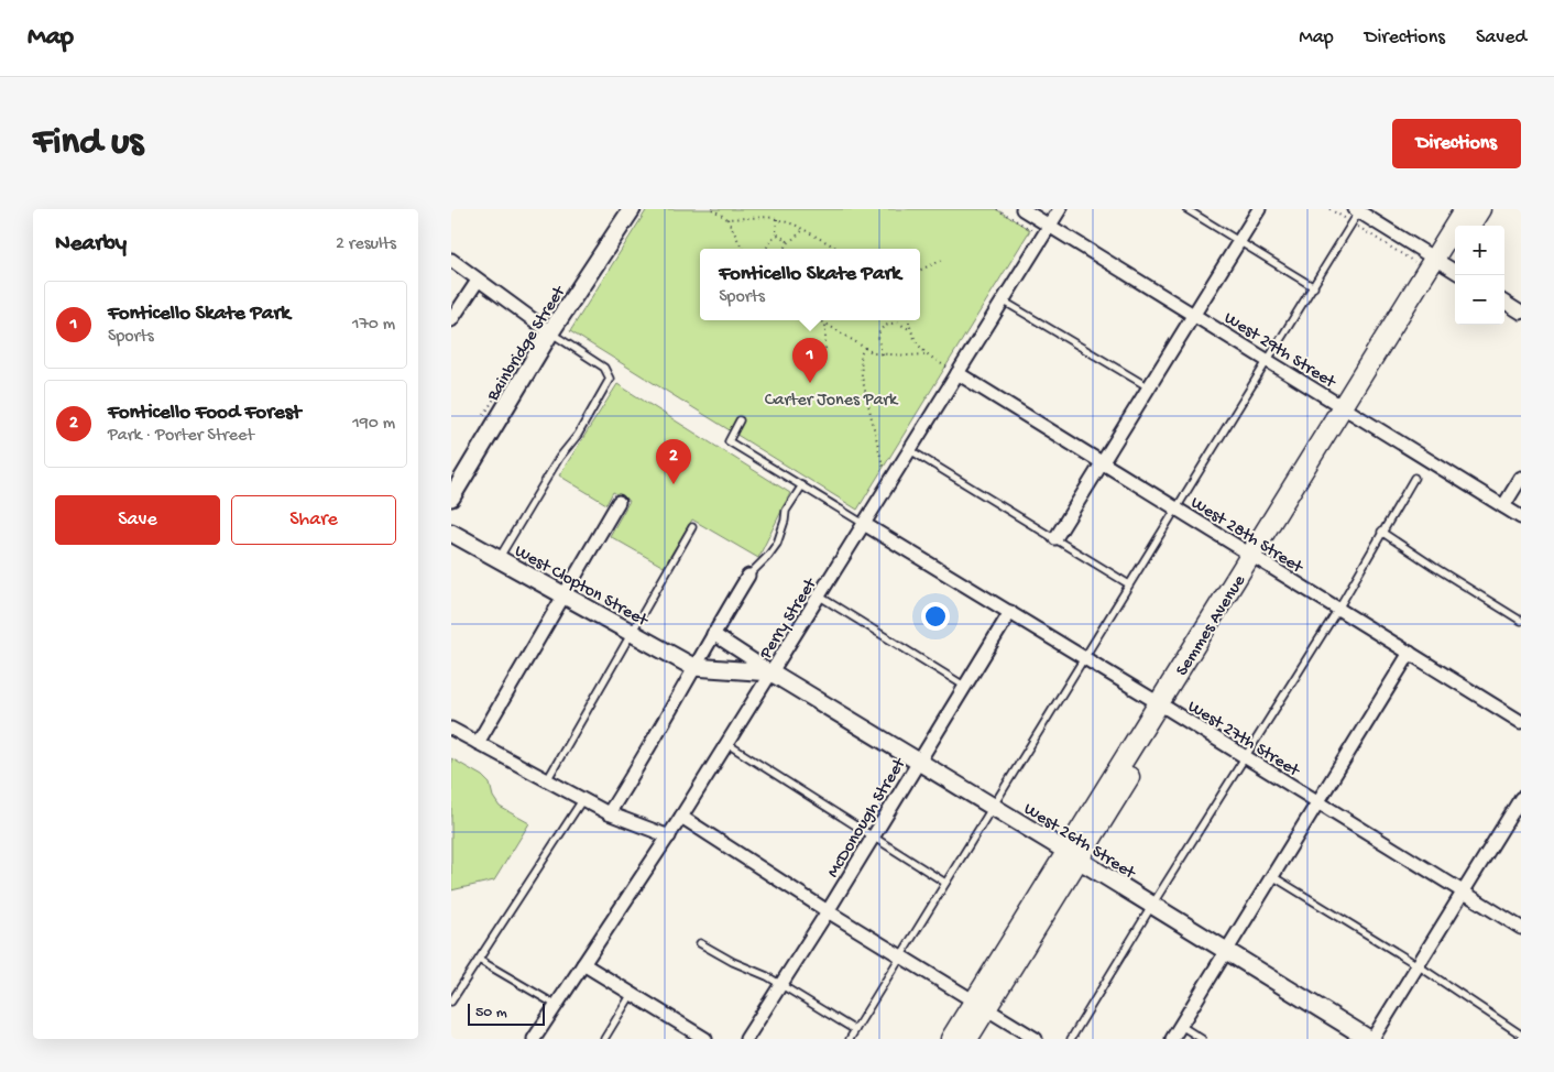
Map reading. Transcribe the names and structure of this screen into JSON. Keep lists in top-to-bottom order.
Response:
{
  "streets": {
    "main road": ["Semmes Avenue"],
    "street": [
      "Bainbridge Street",
      "West 29th Street",
      "West 28th Street",
      "West Clopton Street",
      "Perry Street",
      "West 27th Street",
      "McDonough Street",
      "West 26th Street"
    ]
  },
  "crossings": [
    ["West 29th Street", "Perry Street"],
    ["West 29th Street", "Semmes Avenue"],
    ["West 28th Street", "Perry Street"],
    ["West 28th Street", "Semmes Avenue"],
    ["West Clopton Street", "West 26th Street"],
    ["Perry Street", "West 27th Street"],
    ["Perry Street", "West 26th Street"],
    ["Semmes Avenue", "West 27th Street"],
    ["Semmes Avenue", "West 26th Street"],
    ["West 27th Street", "McDonough Street"],
    ["McDonough Street", "West 26th Street"]
  ],
  "parks": ["Carter Jones Park"],
  "scale_bar": "50 m",
  "page": {
    "header": "Map",
    "nav": ["Map", "Directions", "Saved"],
    "buttons": [
      "Directions",
      ["Save", "Share"]
    ],
    "title": "Find us",
    "heading": ["Nearby", "2 results"],
    "map_buttons": ["+", "−"],
    "popup": ["Fonticello Skate Park", "Sports"],
    "list": [
      {
        "mark": "1",
        "name": "Fonticello Skate Park",
        "note": "Sports",
        "value": "170 m"
      },
      {
        "mark": "2",
        "name": "Fonticello Food Forest",
        "note": "Park · Porter Street",
        "value": "190 m"
      }
    ],
    "pins": ["1", "2"],
    "scale": "50 m"
  }
}
